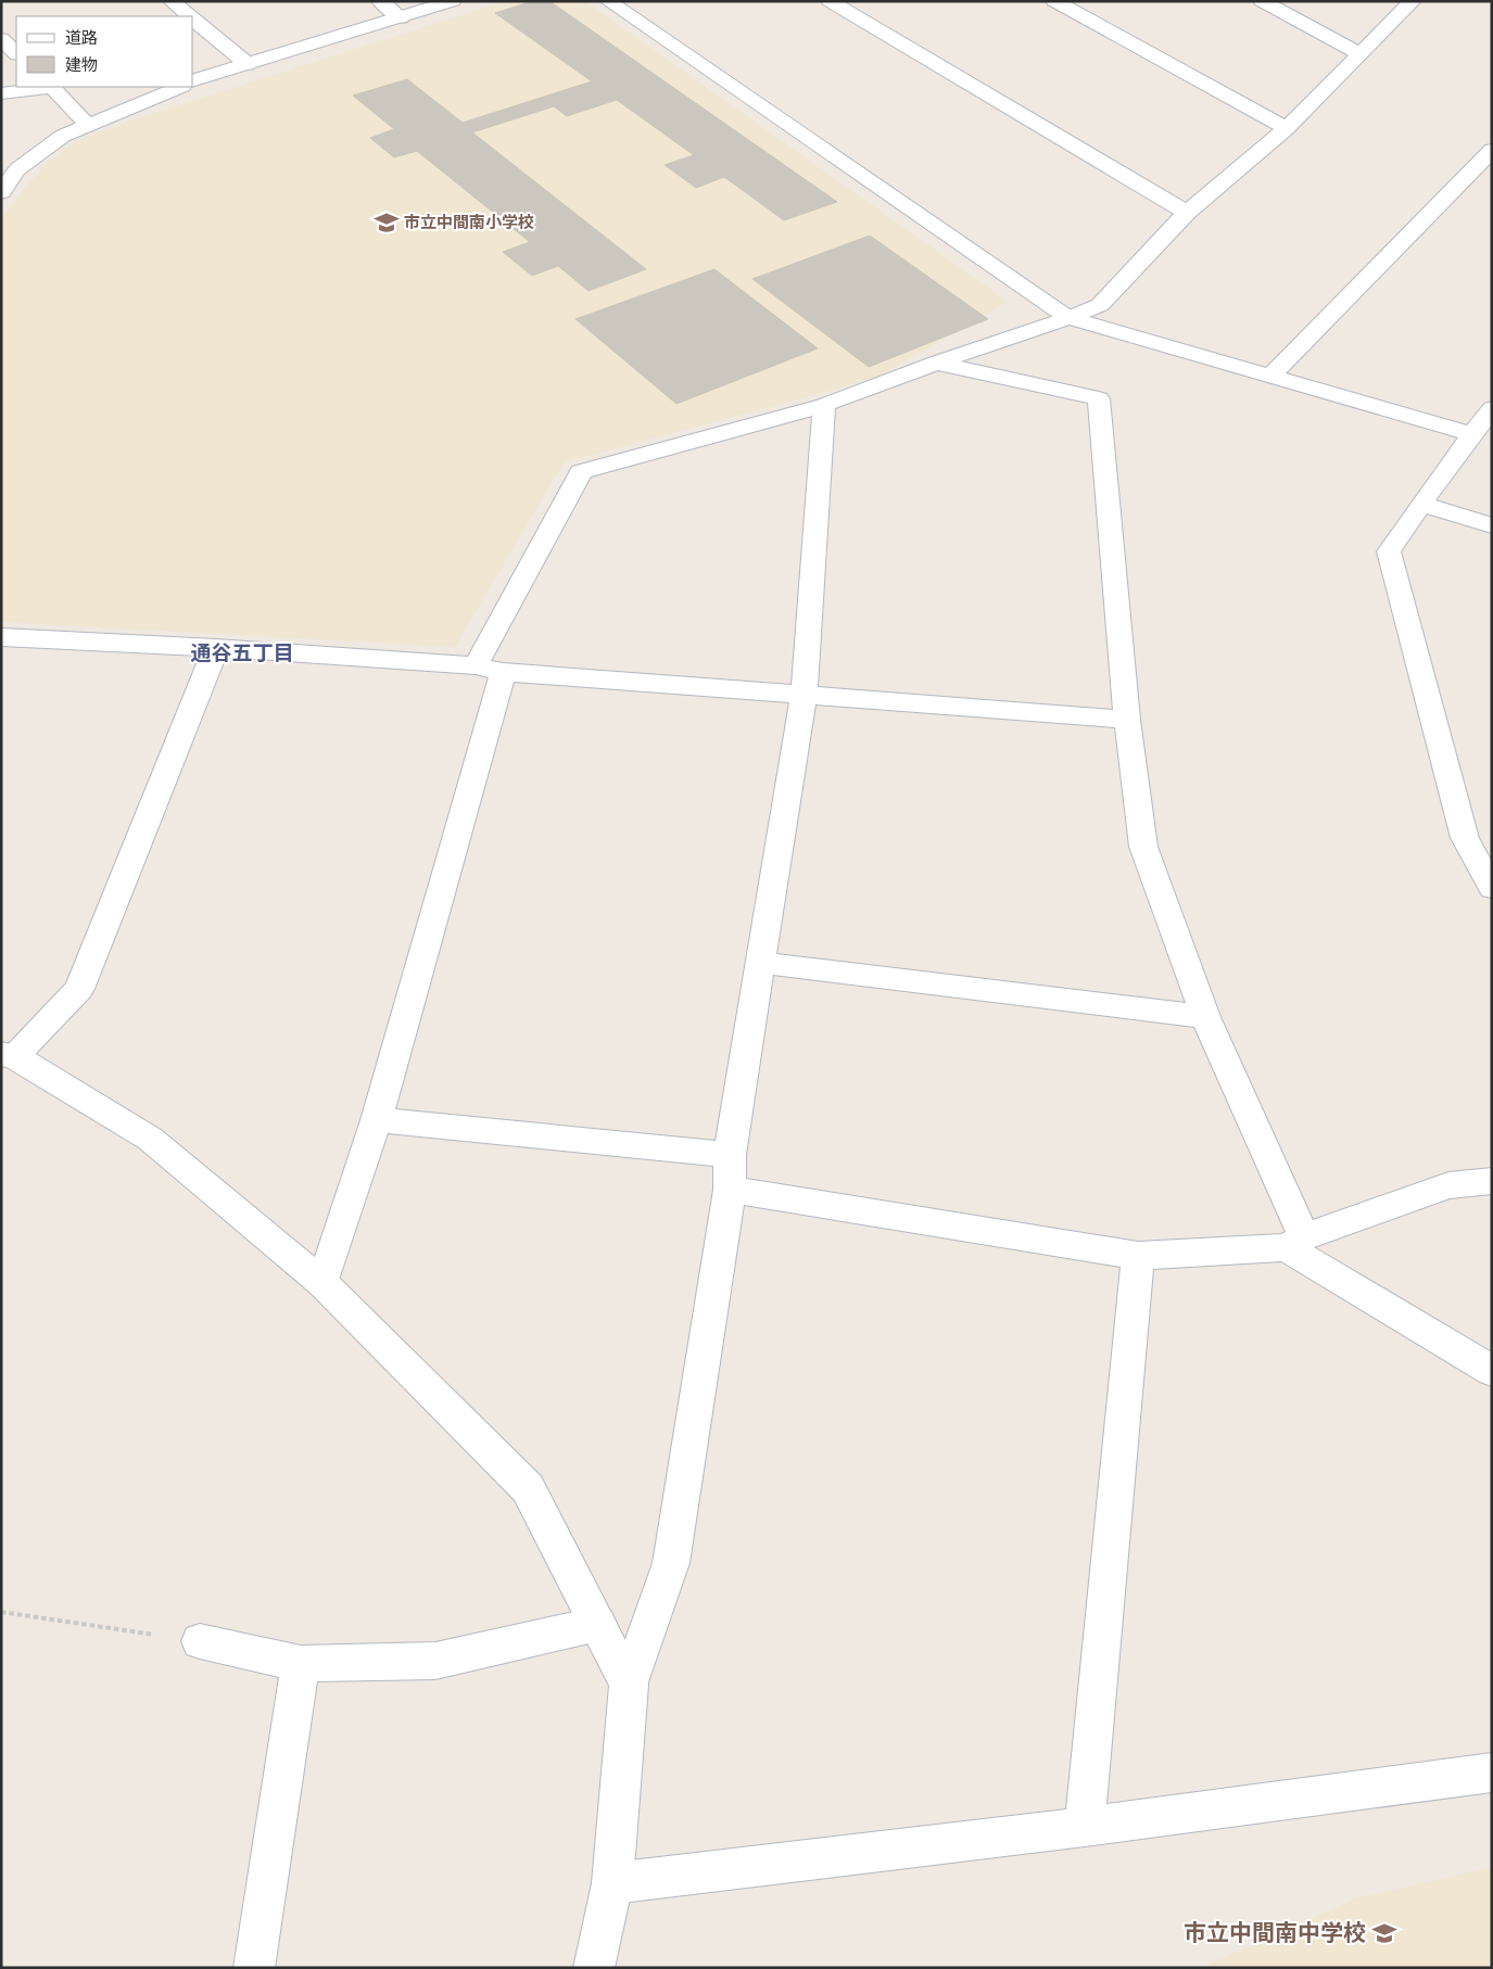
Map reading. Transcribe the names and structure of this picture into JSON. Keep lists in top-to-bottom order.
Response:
{
  "districts": ["通谷五丁目"],
  "places": {
    "school or university": ["市立中間南小学校", "市立中間南中学校"]
  },
  "legend": ["道路", "建物"]
}
